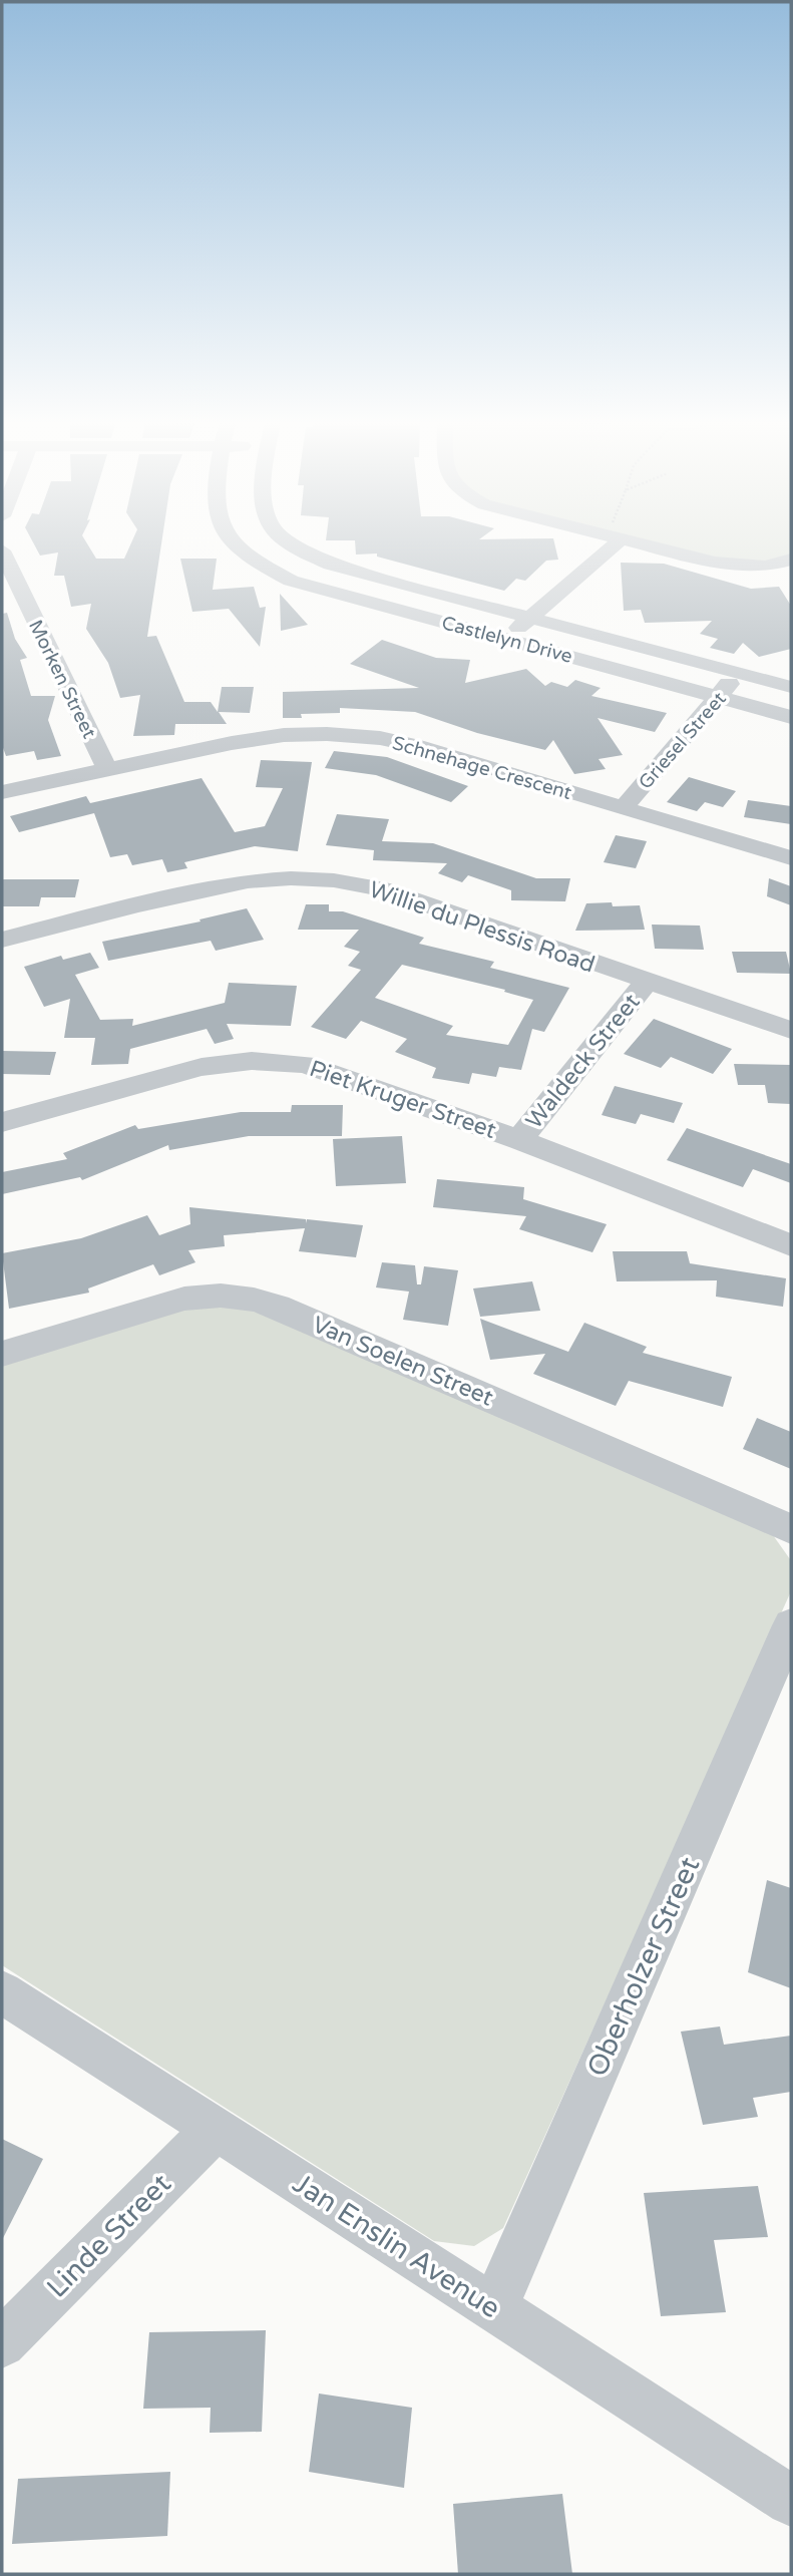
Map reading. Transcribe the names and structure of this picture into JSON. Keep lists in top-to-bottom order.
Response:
{
  "streets": {
    "street": [
      "Castlelyn Drive",
      "Morken Street",
      "Griesel Street",
      "Schnehage Crescent",
      "Willie du Plessis Road",
      "Waldeck Street",
      "Piet Kruger Street",
      "Van Soelen Street",
      "Oberholzer Street",
      "Linde Street",
      "Jan Enslin Avenue"
    ]
  },
  "crossings": [
    ["Castlelyn Drive", "Griesel Street"],
    ["Morken Street", "Schnehage Crescent"],
    ["Griesel Street", "Schnehage Crescent"],
    ["Willie du Plessis Road", "Waldeck Street"],
    ["Waldeck Street", "Piet Kruger Street"],
    ["Oberholzer Street", "Jan Enslin Avenue"],
    ["Linde Street", "Jan Enslin Avenue"]
  ]
}
